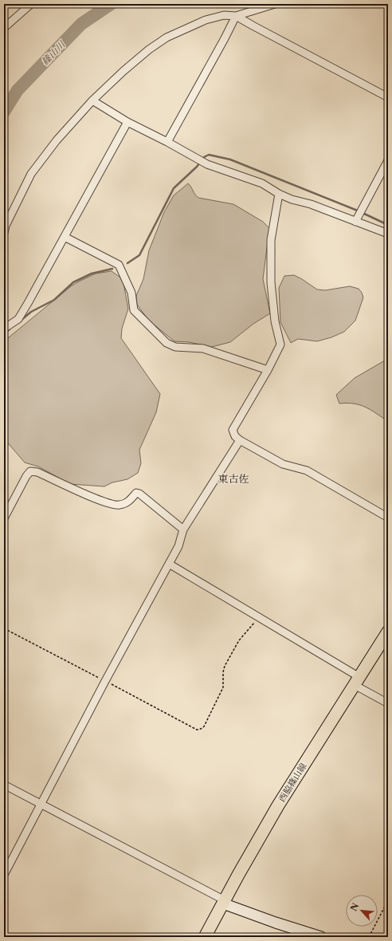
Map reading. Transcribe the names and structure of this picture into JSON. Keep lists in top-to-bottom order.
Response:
{
  "streets": {
    "main road": ["西脇篠山線"]
  },
  "districts": ["東古佐"],
  "water": ["篠山川"],
  "north": "top left"
}
